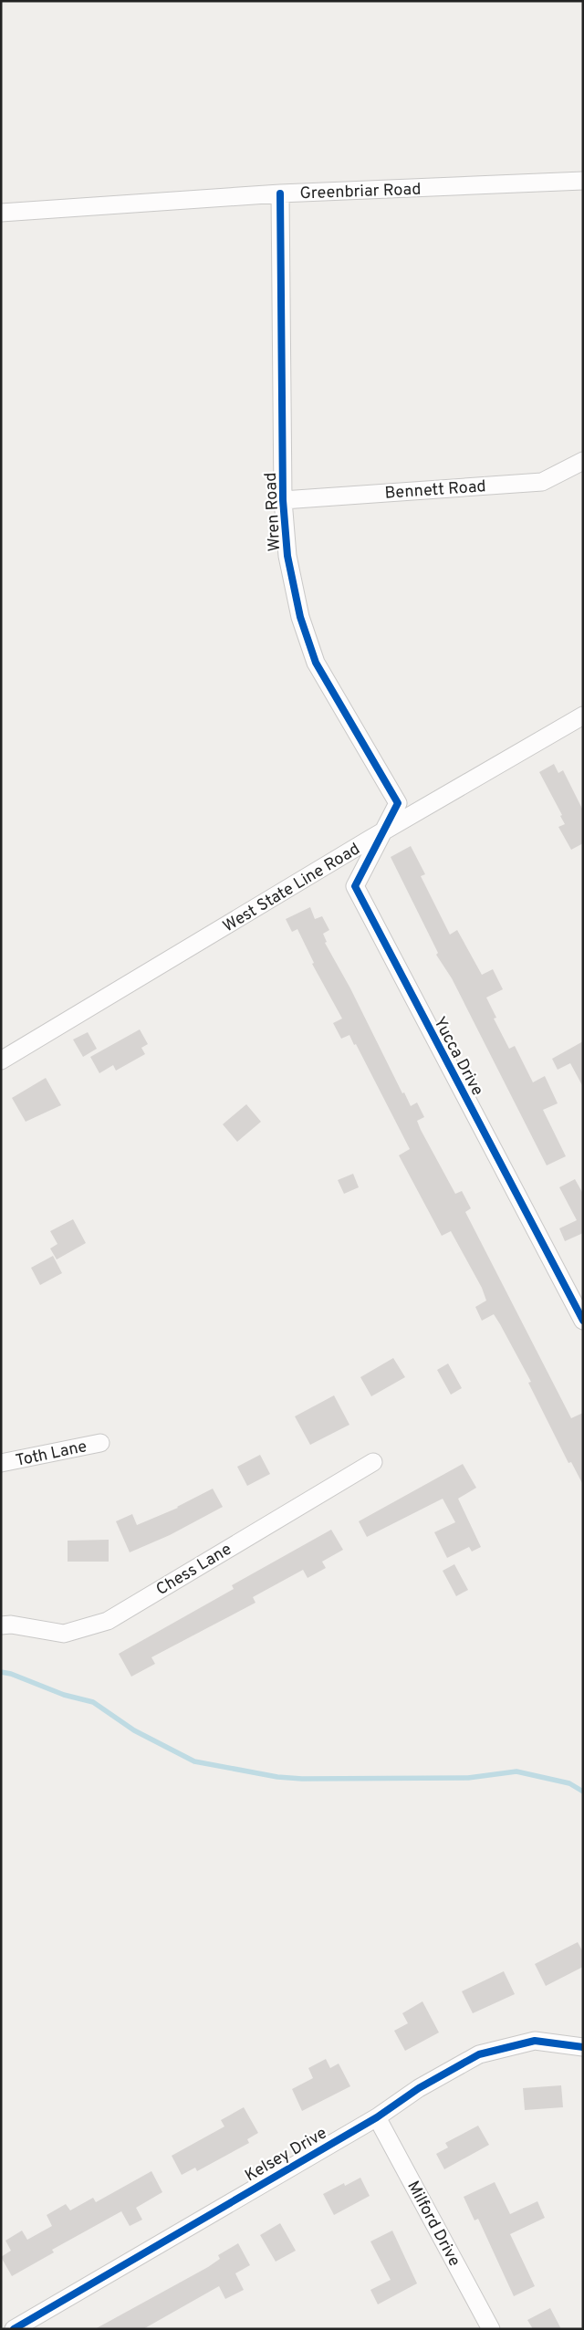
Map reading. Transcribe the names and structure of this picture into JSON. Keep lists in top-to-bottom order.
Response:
{
  "streets": {
    "street": [
      "Greenbriar Road",
      "Bennett Road",
      "Wren Road",
      "West State Line Road",
      "Yucca Drive",
      "Toth Lane",
      "Chess Lane",
      "Kelsey Drive",
      "Milford Drive"
    ]
  },
  "crossings": [
    ["Greenbriar Road", "Wren Road"],
    ["Bennett Road", "Wren Road"],
    ["Wren Road", "Yucca Drive"],
    ["West State Line Road", "Yucca Drive"],
    ["Kelsey Drive", "Milford Drive"]
  ]
}
